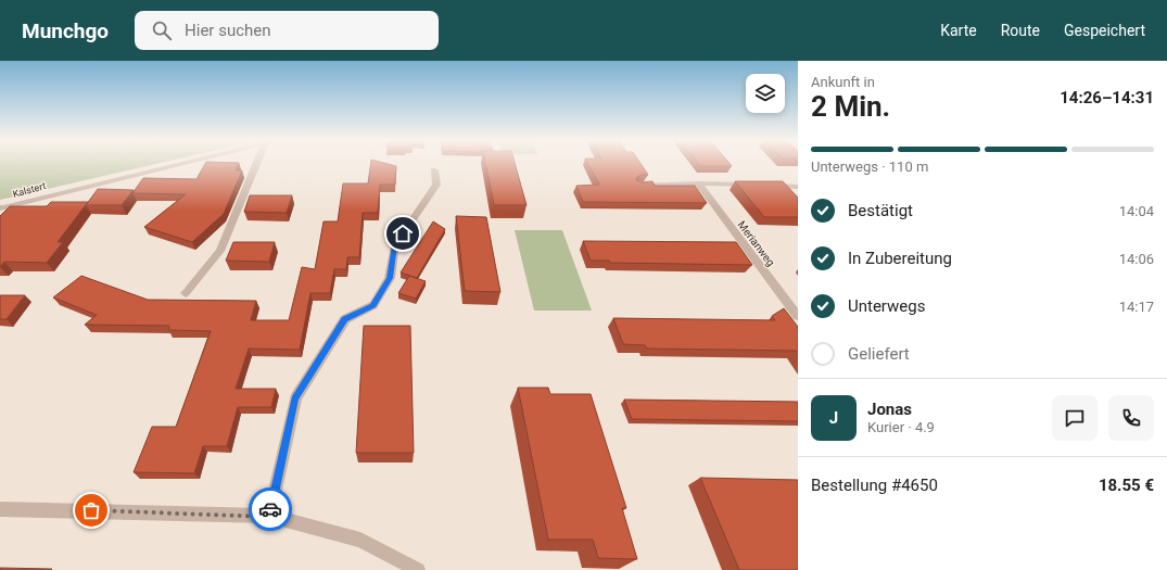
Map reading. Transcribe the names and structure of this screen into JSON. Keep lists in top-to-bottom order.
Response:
{
  "streets": {
    "street": ["Kalstert", "Merianweg"]
  },
  "page": {
    "header": "Munchgo",
    "search": "Hier suchen",
    "nav": ["Karte", "Route", "Gespeichert"],
    "heading": ["2 Min.", "Ankunft in", "14:26–14:31"],
    "panel": [
      "Jonas",
      "Kurier · 4.9",
      "Bestellung #4650",
      "18.55 €"
    ],
    "bar": "Unterwegs · 110 m",
    "list": [
      ["Bestätigt", "14:04"],
      ["In Zubereitung", "14:06"],
      ["Unterwegs", "14:17"],
      "Geliefert"
    ],
    "round": "J"
  }
}
